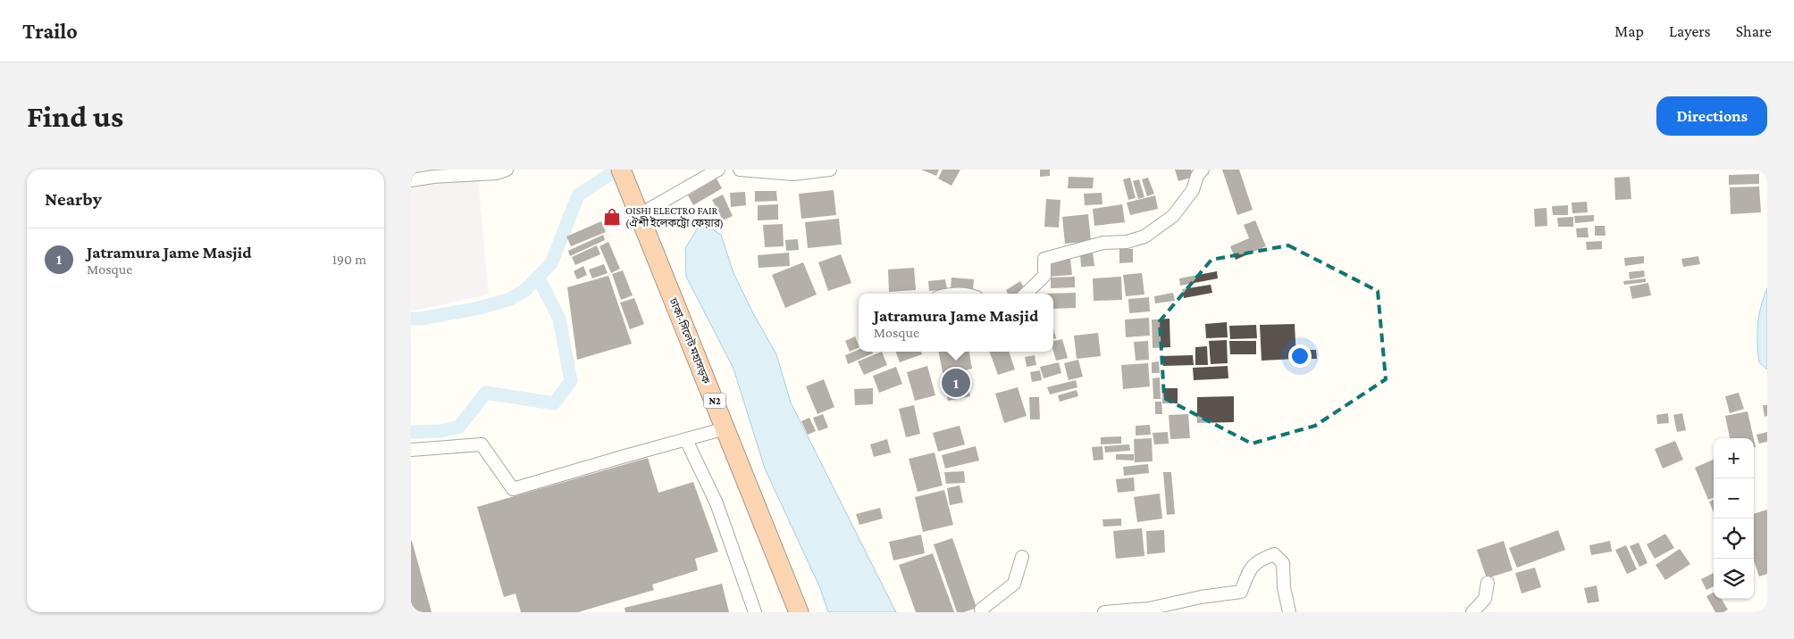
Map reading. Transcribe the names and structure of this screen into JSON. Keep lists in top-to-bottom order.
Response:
{
  "streets": {
    "highway": ["ঢাকা-সিলেট মহাসড়ক", "N2"]
  },
  "places": {
    "shop": ["OISHI ELECTRO FAIR (ঐশী ইলেকট্রো ফেয়ার)"]
  },
  "page": {
    "header": "Trailo",
    "nav": ["Map", "Layers", "Share"],
    "buttons": "Directions",
    "title": "Find us",
    "heading": "Nearby",
    "list": [
      {
        "mark": "1",
        "name": "Jatramura Jame Masjid",
        "note": "Mosque",
        "value": "190 m"
      }
    ],
    "popup": ["Jatramura Jame Masjid", "Mosque"],
    "pins": "1",
    "map_buttons": ["+", "−"]
  }
}
